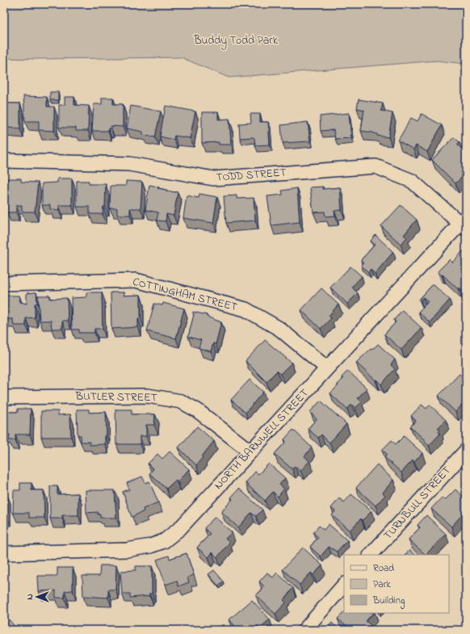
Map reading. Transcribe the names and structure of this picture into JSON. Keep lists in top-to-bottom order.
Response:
{
  "streets": {
    "street": [
      "TODD STREET",
      "COTTINGHAM STREET",
      "BUTLER STREET",
      "NORTH BARNWELL STREET",
      "TURNBULL STREET"
    ]
  },
  "crossings": [
    ["TODD STREET", "NORTH BARNWELL STREET"],
    ["COTTINGHAM STREET", "NORTH BARNWELL STREET"],
    ["BUTLER STREET", "NORTH BARNWELL STREET"]
  ],
  "parks": ["Buddy Todd Park"],
  "legend": ["Road", "Park", "Building"],
  "north": "left"
}
